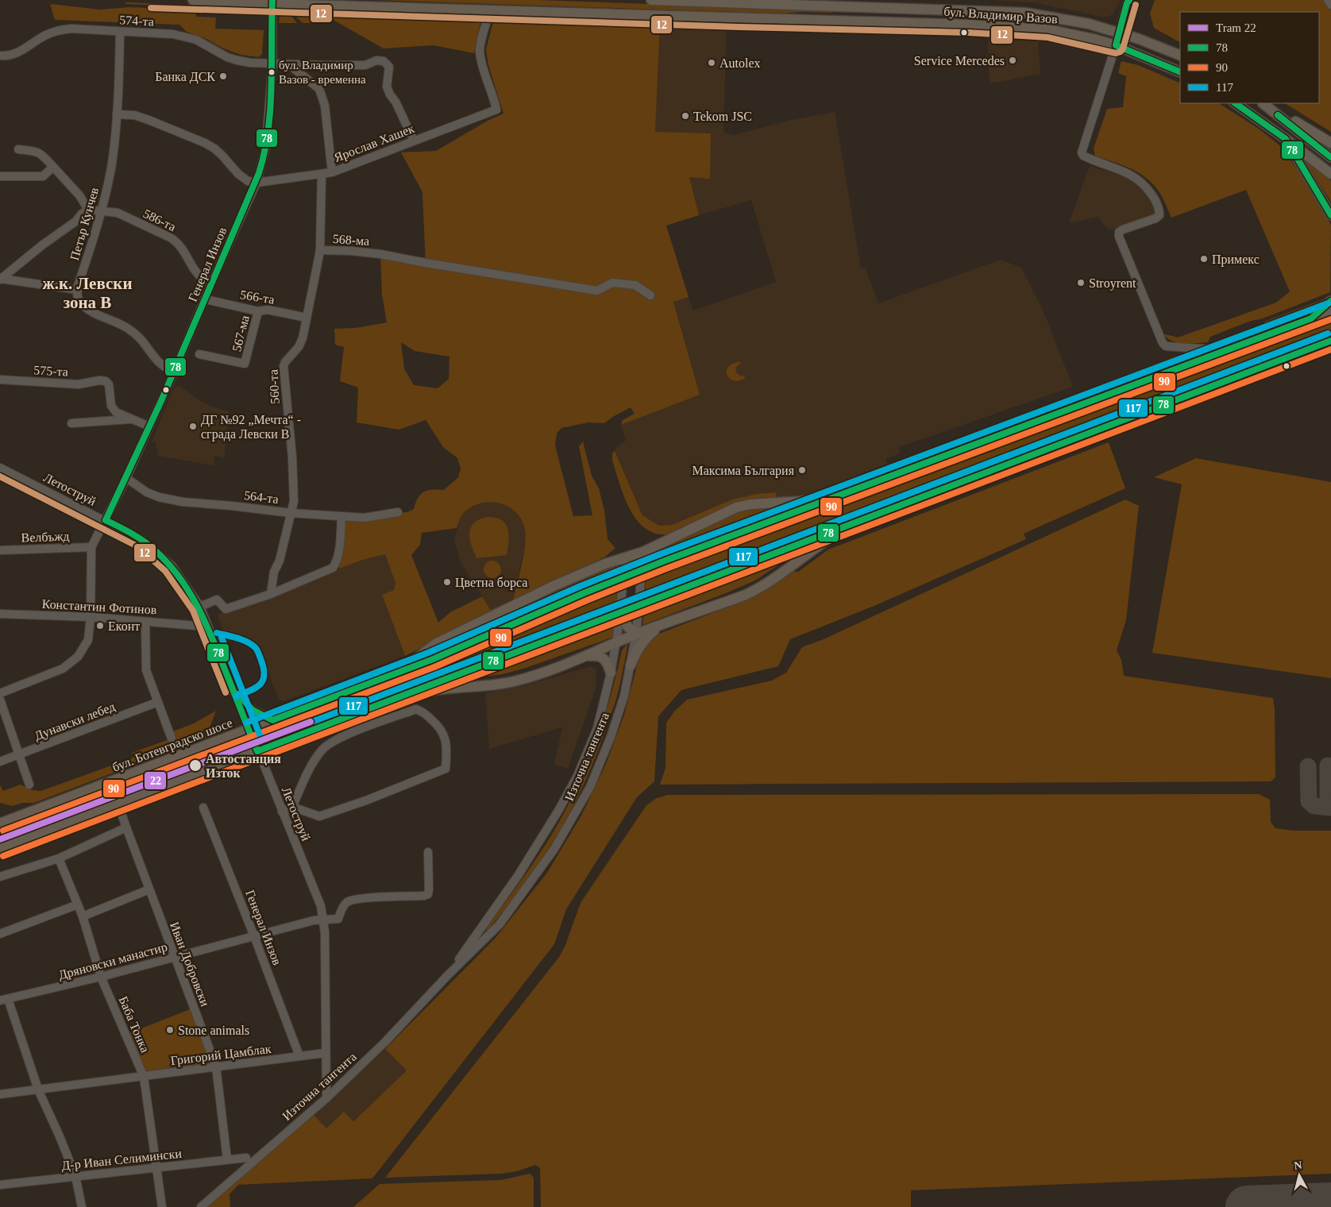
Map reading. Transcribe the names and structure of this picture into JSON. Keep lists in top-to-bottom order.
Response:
{
  "streets": {
    "main road": ["бул. Владимир Вазов", "бул. Ботевградско шосе"],
    "street": [
      "574-та",
      "Ярослав Хашек",
      "586-та",
      "Петър Кунчев",
      "568-ма",
      "Генерал Инзов",
      "566-та",
      "567-ма",
      "575-та",
      "560-та",
      "Летоструй",
      "564-та",
      "Велбъжд",
      "Константин Фотинов",
      "Дунавски лебед",
      "Източна тангента",
      "Дряновски манастир",
      "Иван Добровски",
      "Баба Тонка",
      "Григорий Цамблак",
      "Д-р Иван Селимински"
    ]
  },
  "crossings": [
    ["бул. Владимир Вазов", "Генерал Инзов"],
    ["574-та", "Ярослав Хашек"],
    ["574-та", "Петър Кунчев"],
    ["574-та", "Генерал Инзов"],
    ["Ярослав Хашек", "Генерал Инзов"],
    ["Ярослав Хашек", "560-та"],
    ["586-та", "Петър Кунчев"],
    ["586-та", "Генерал Инзов"],
    ["568-ма", "560-та"],
    ["Генерал Инзов", "566-та"],
    ["Генерал Инзов", "Летоструй"],
    ["Генерал Инзов", "564-та"],
    ["Генерал Инзов", "Велбъжд"],
    ["Генерал Инзов", "Дряновски манастир"],
    ["Генерал Инзов", "Григорий Цамблак"],
    ["566-та", "567-ма"],
    ["566-та", "560-та"],
    ["560-та", "564-та"],
    ["Летоструй", "бул. Ботевградско шосе"],
    ["Летоструй", "Източна тангента"],
    ["Летоструй", "Дряновски манастир"],
    ["Летоструй", "Григорий Цамблак"],
    ["Дряновски манастир", "Иван Добровски"],
    ["Дряновски манастир", "Баба Тонка"],
    ["Иван Добровски", "Григорий Цамблак"],
    ["Иван Добровски", "Д-р Иван Селимински"],
    ["Баба Тонка", "Григорий Цамблак"],
    ["Баба Тонка", "Д-р Иван Селимински"]
  ],
  "districts": ["ж.к. Левски зона В"],
  "places": [
    "Service Mercedes",
    "Autolex",
    "бул. Владимир Вазов - временна",
    "Банка ДСК",
    "Tekom JSC",
    "Примекс",
    "Stroyrent",
    "ДГ №92 „Мечта“ - сграда Левски В",
    "Максима България",
    "Цветна борса",
    "Еконт",
    "Автостанция Изток",
    "Stone animals"
  ],
  "lines": [
    "transit line 78",
    "transit line 12",
    "transit line 117",
    "transit line 90",
    "tram line 22"
  ],
  "legend": [
    "Tram 22",
    "78",
    "90",
    "117"
  ],
  "north": "top"
}
